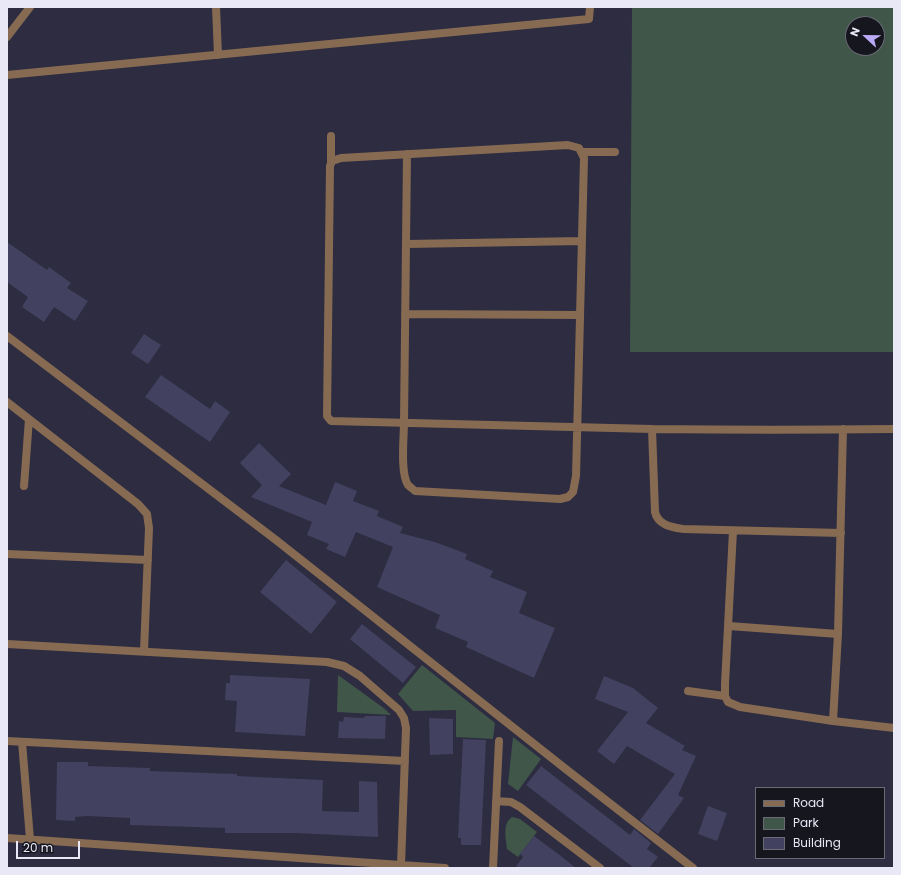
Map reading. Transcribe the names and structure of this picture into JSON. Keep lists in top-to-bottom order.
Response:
{
  "legend": ["Road", "Park", "Building"],
  "scale_bar": "20 m",
  "north": "left"
}
